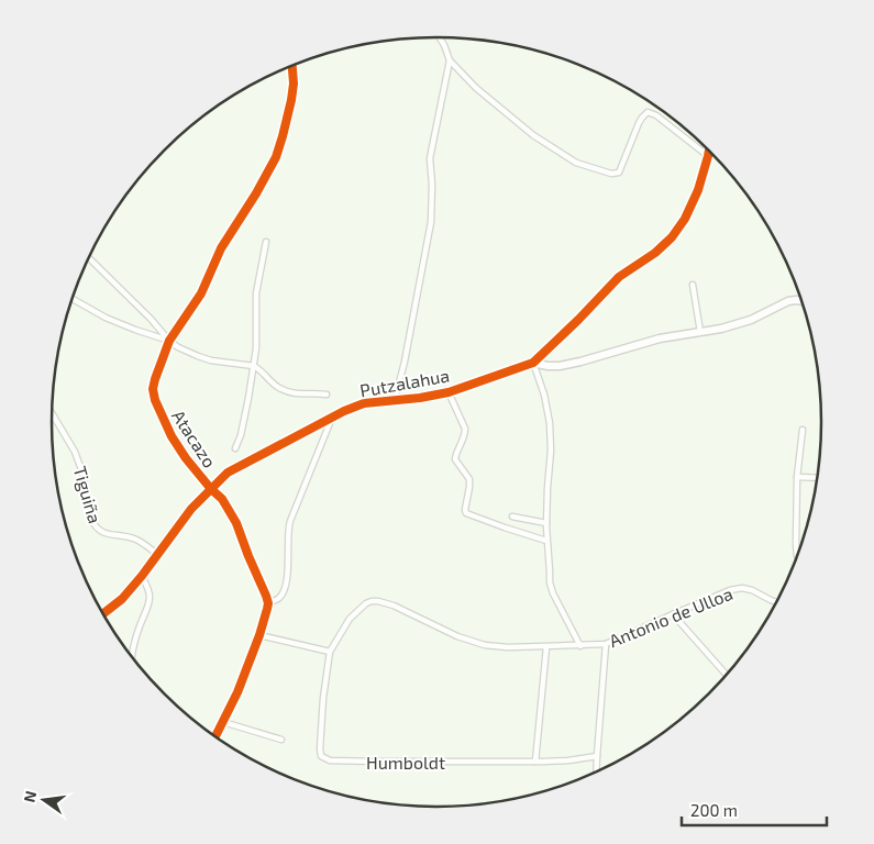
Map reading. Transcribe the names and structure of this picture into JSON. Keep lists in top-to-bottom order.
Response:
{
  "streets": {
    "street": [
      "Putzalahua",
      "Atacazo",
      "Tiguiña",
      "Antonio de Ulloa",
      "Humboldt"
    ]
  },
  "crossings": [
    ["Putzalahua", "Atacazo"],
    ["Putzalahua", "Tiguiña"],
    ["Antonio de Ulloa", "Humboldt"]
  ],
  "scale_bar": "200 m",
  "north": "left"
}
